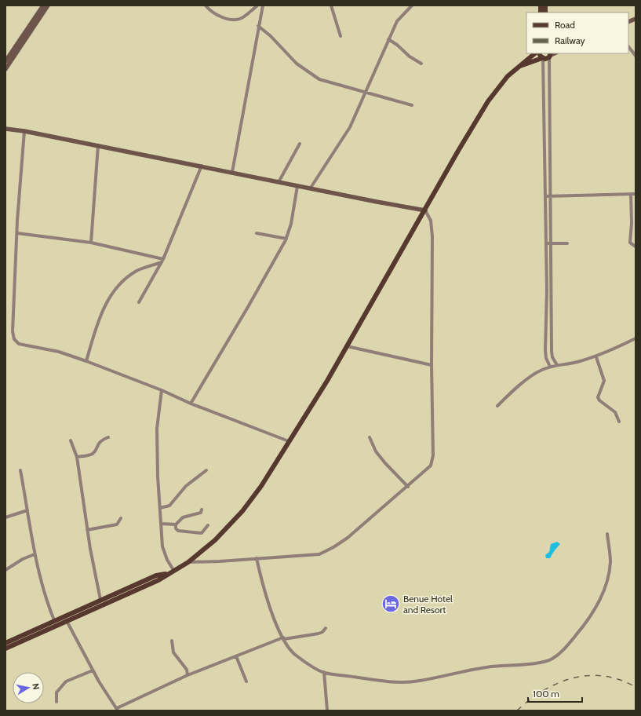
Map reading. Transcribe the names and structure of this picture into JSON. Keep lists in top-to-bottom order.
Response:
{
  "places": {
    "hotel": ["Benue Hotel and Resort"]
  },
  "legend": ["Road", "Railway"],
  "scale_bar": "100 m",
  "north": "right"
}
